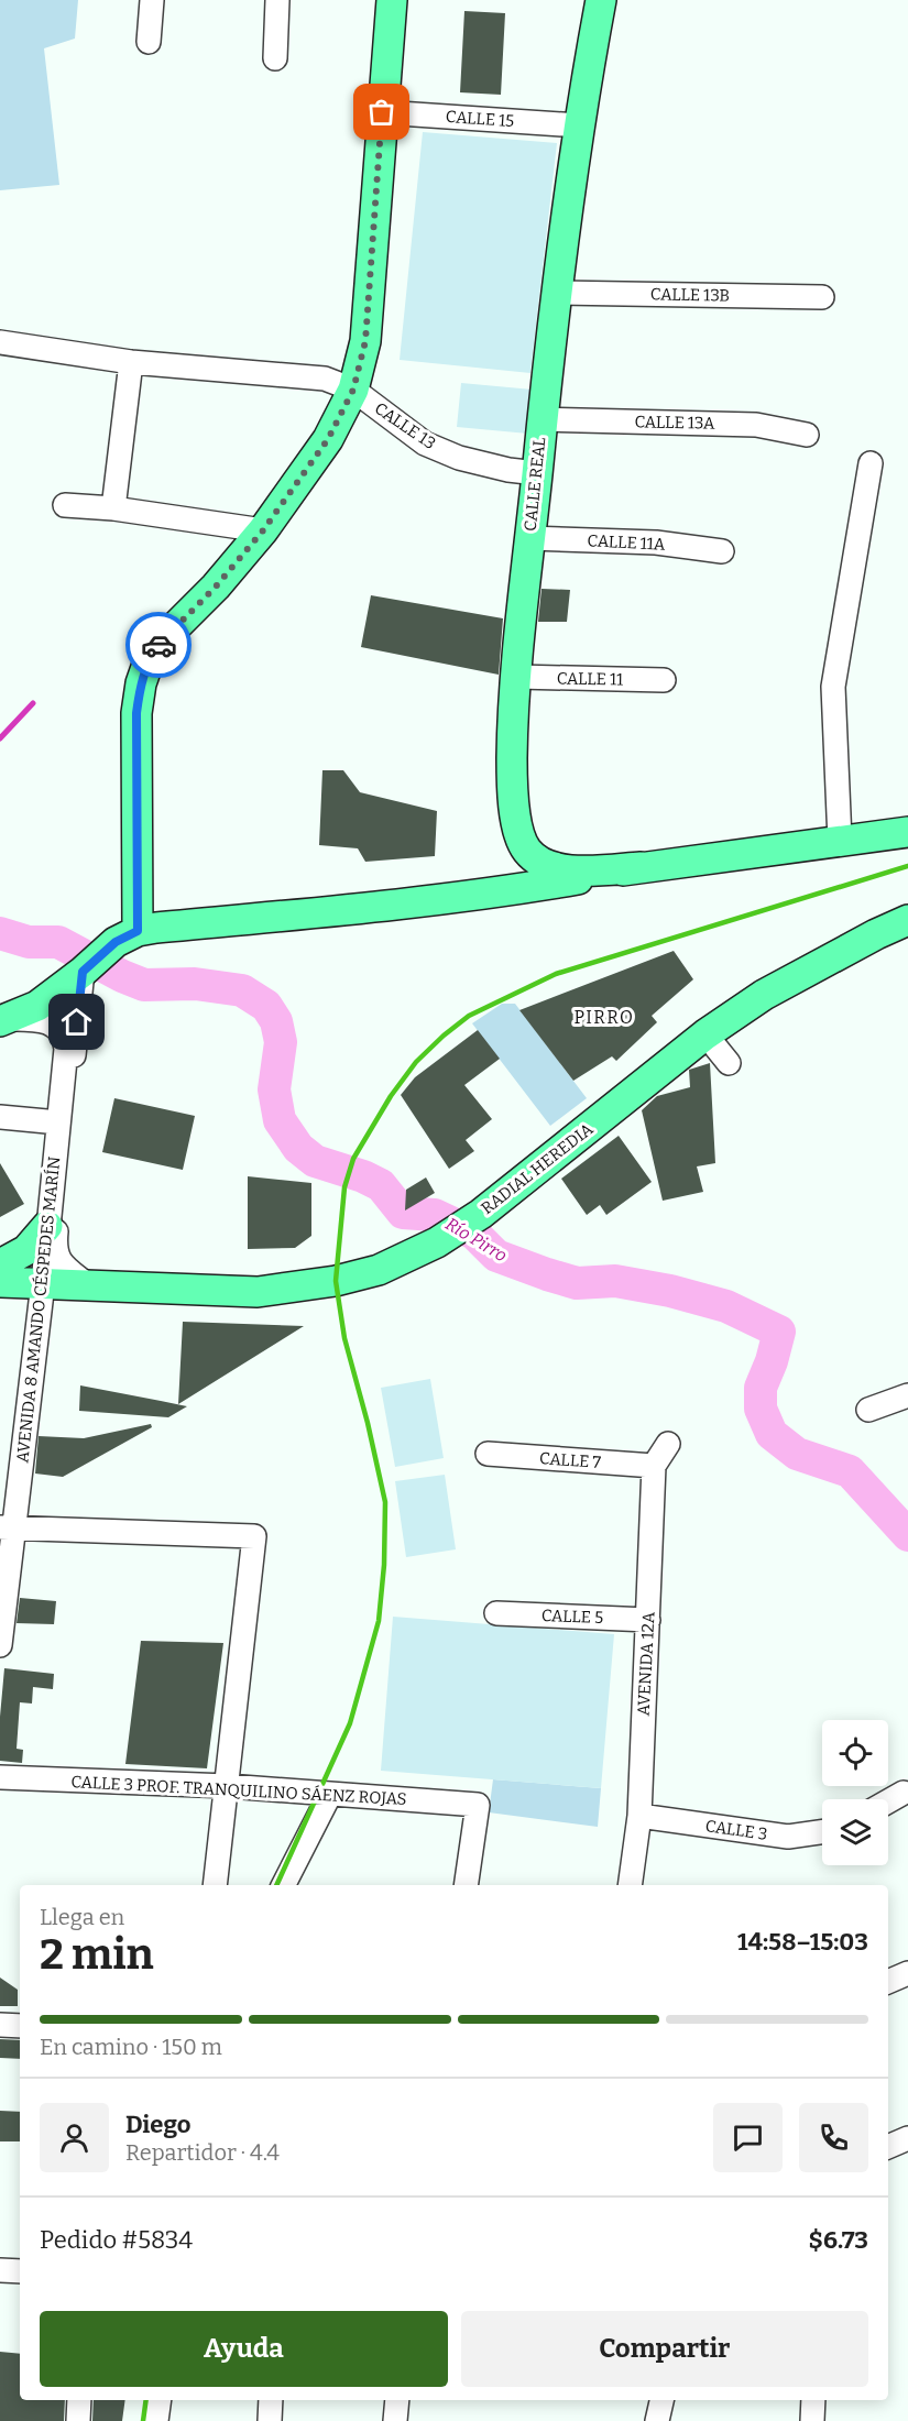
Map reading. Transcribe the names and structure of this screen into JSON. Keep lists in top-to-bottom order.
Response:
{
  "streets": {
    "main road": ["CALLE REAL", "RADIAL HEREDIA"],
    "street": [
      "CALLE 15",
      "CALLE 13B",
      "CALLE 13A",
      "CALLE 13",
      "CALLE 11A",
      "CALLE 11",
      "AVENIDA 8 AMANDO CÉSPEDES MARÍN",
      "CALLE 7",
      "CALLE 5",
      "AVENIDA 12A",
      "CALLE 3 PROF. TRANQUILINO SÁENZ ROJAS",
      "CALLE 3"
    ]
  },
  "crossings": [
    ["CALLE 15", "CALLE REAL"],
    ["CALLE 13B", "CALLE REAL"],
    ["CALLE 13A", "CALLE REAL"],
    ["CALLE 13", "CALLE REAL"],
    ["CALLE REAL", "CALLE 11A"],
    ["CALLE REAL", "CALLE 11"],
    ["RADIAL HEREDIA", "AVENIDA 8 AMANDO CÉSPEDES MARÍN"],
    ["CALLE 7", "AVENIDA 12A"],
    ["CALLE 5", "AVENIDA 12A"],
    ["AVENIDA 12A", "CALLE 3"]
  ],
  "districts": ["PIRRO"],
  "water": ["Río Pirro"],
  "page": {
    "heading": ["2 min", "Llega en", "14:58–15:03"],
    "panel": [
      "Diego",
      "Repartidor · 4.4",
      "Pedido #5834",
      "$6.73"
    ],
    "bar": "En camino · 150 m",
    "buttons": ["Ayuda", "Compartir"]
  }
}
